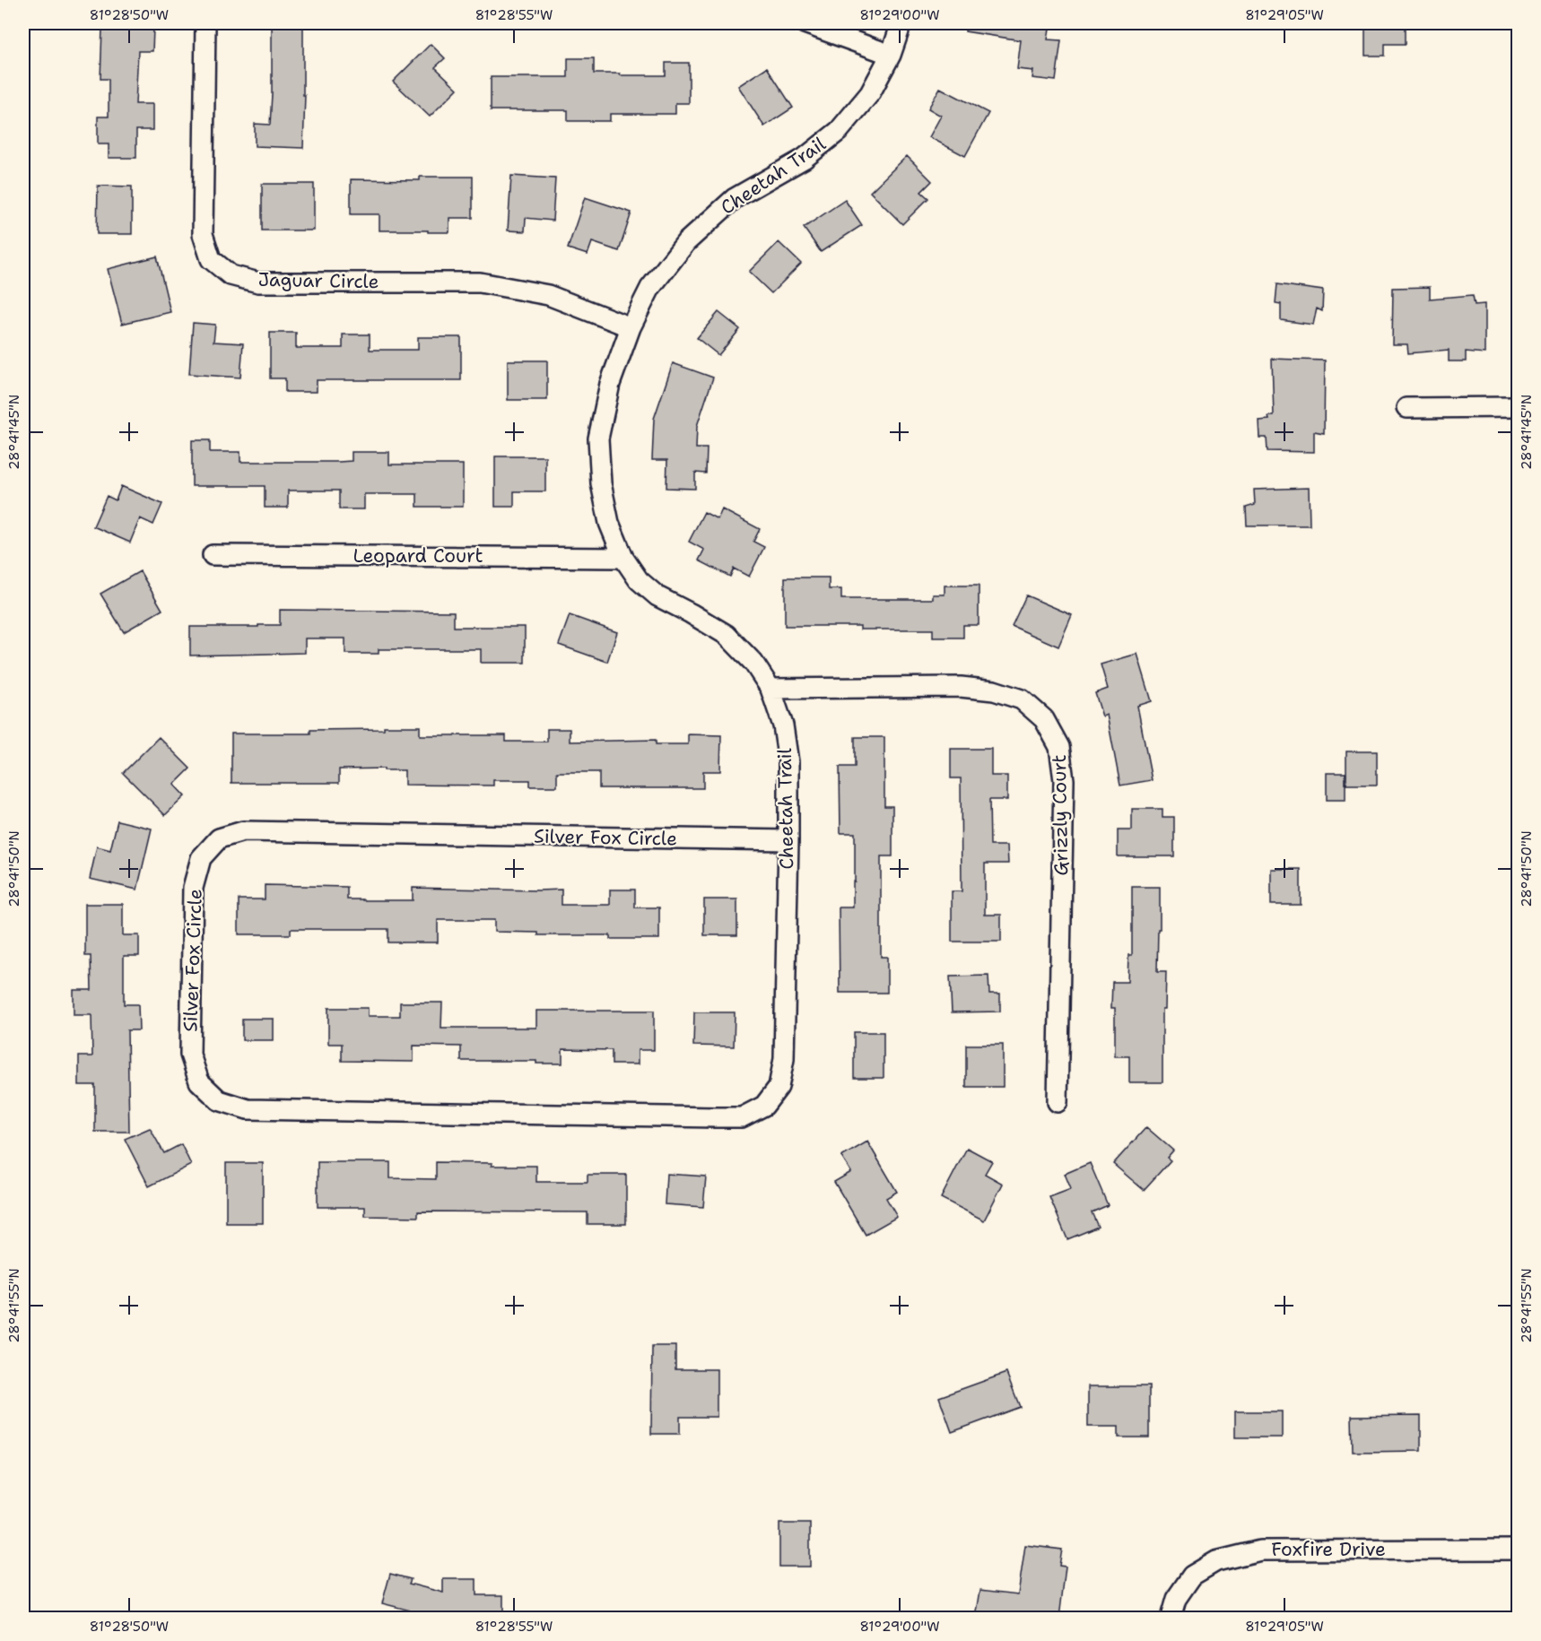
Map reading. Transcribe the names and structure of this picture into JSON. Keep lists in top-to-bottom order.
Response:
{
  "streets": {
    "street": [
      "Cheetah Trail",
      "Jaguar Circle",
      "Leopard Court",
      "Grizzly Court",
      "Silver Fox Circle",
      "Foxfire Drive"
    ]
  },
  "crossings": [
    ["Cheetah Trail", "Jaguar Circle"],
    ["Cheetah Trail", "Leopard Court"],
    ["Cheetah Trail", "Grizzly Court"],
    ["Cheetah Trail", "Silver Fox Circle"]
  ],
  "coordinates": [
    "81°28'50\"W",
    "81°28'55\"W",
    "81°29'00\"W",
    "81°29'05\"W",
    "28°41'45\"N",
    "28°41'50\"N",
    "28°41'55\"N"
  ]
}
